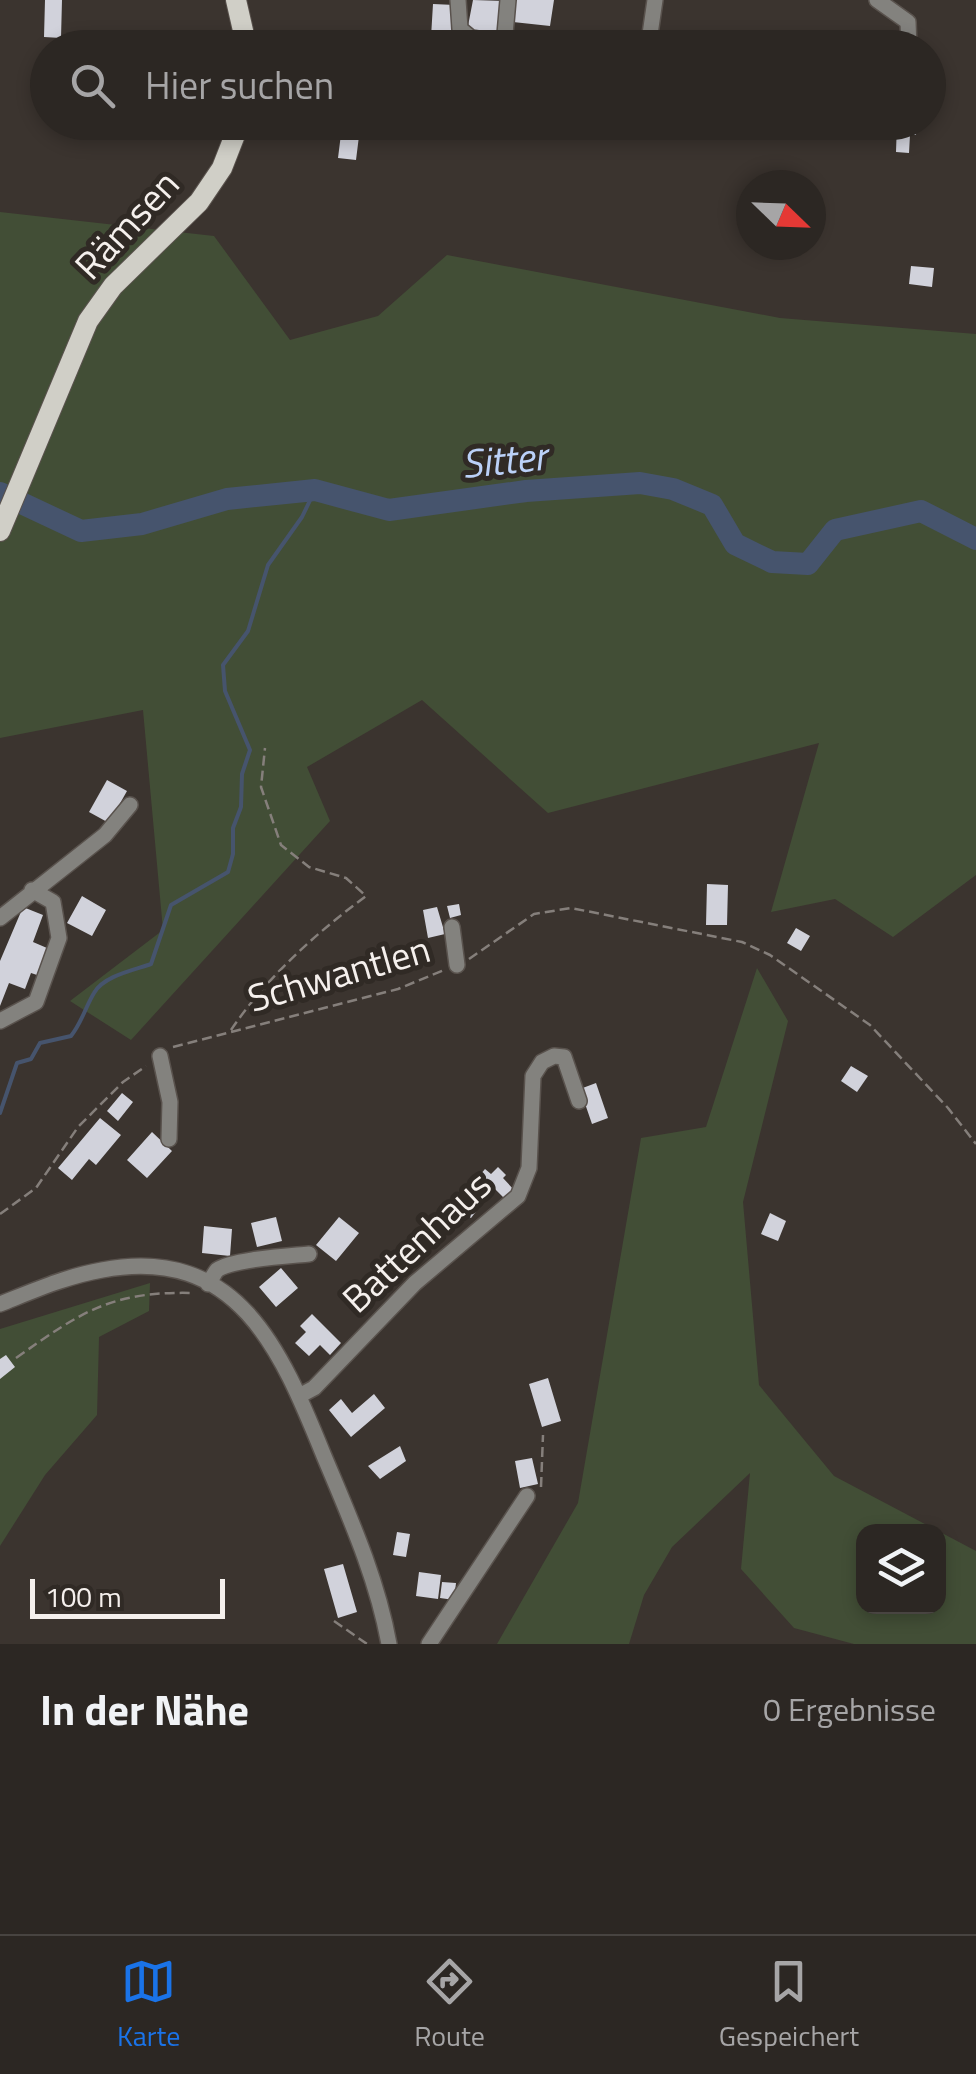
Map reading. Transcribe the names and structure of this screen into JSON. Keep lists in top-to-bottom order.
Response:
{
  "streets": {
    "main road": ["Rämsen"],
    "street": ["Battenhaus"],
    "path": ["Schwantlen"]
  },
  "water": ["Sitter"],
  "scale_bar": "100 m",
  "north": "bottom right",
  "page": {
    "search": "Hier suchen",
    "scale": "100 m",
    "heading": ["In der Nähe", "0 Ergebnisse"],
    "nav": ["Karte", "Route", "Gespeichert"]
  }
}
